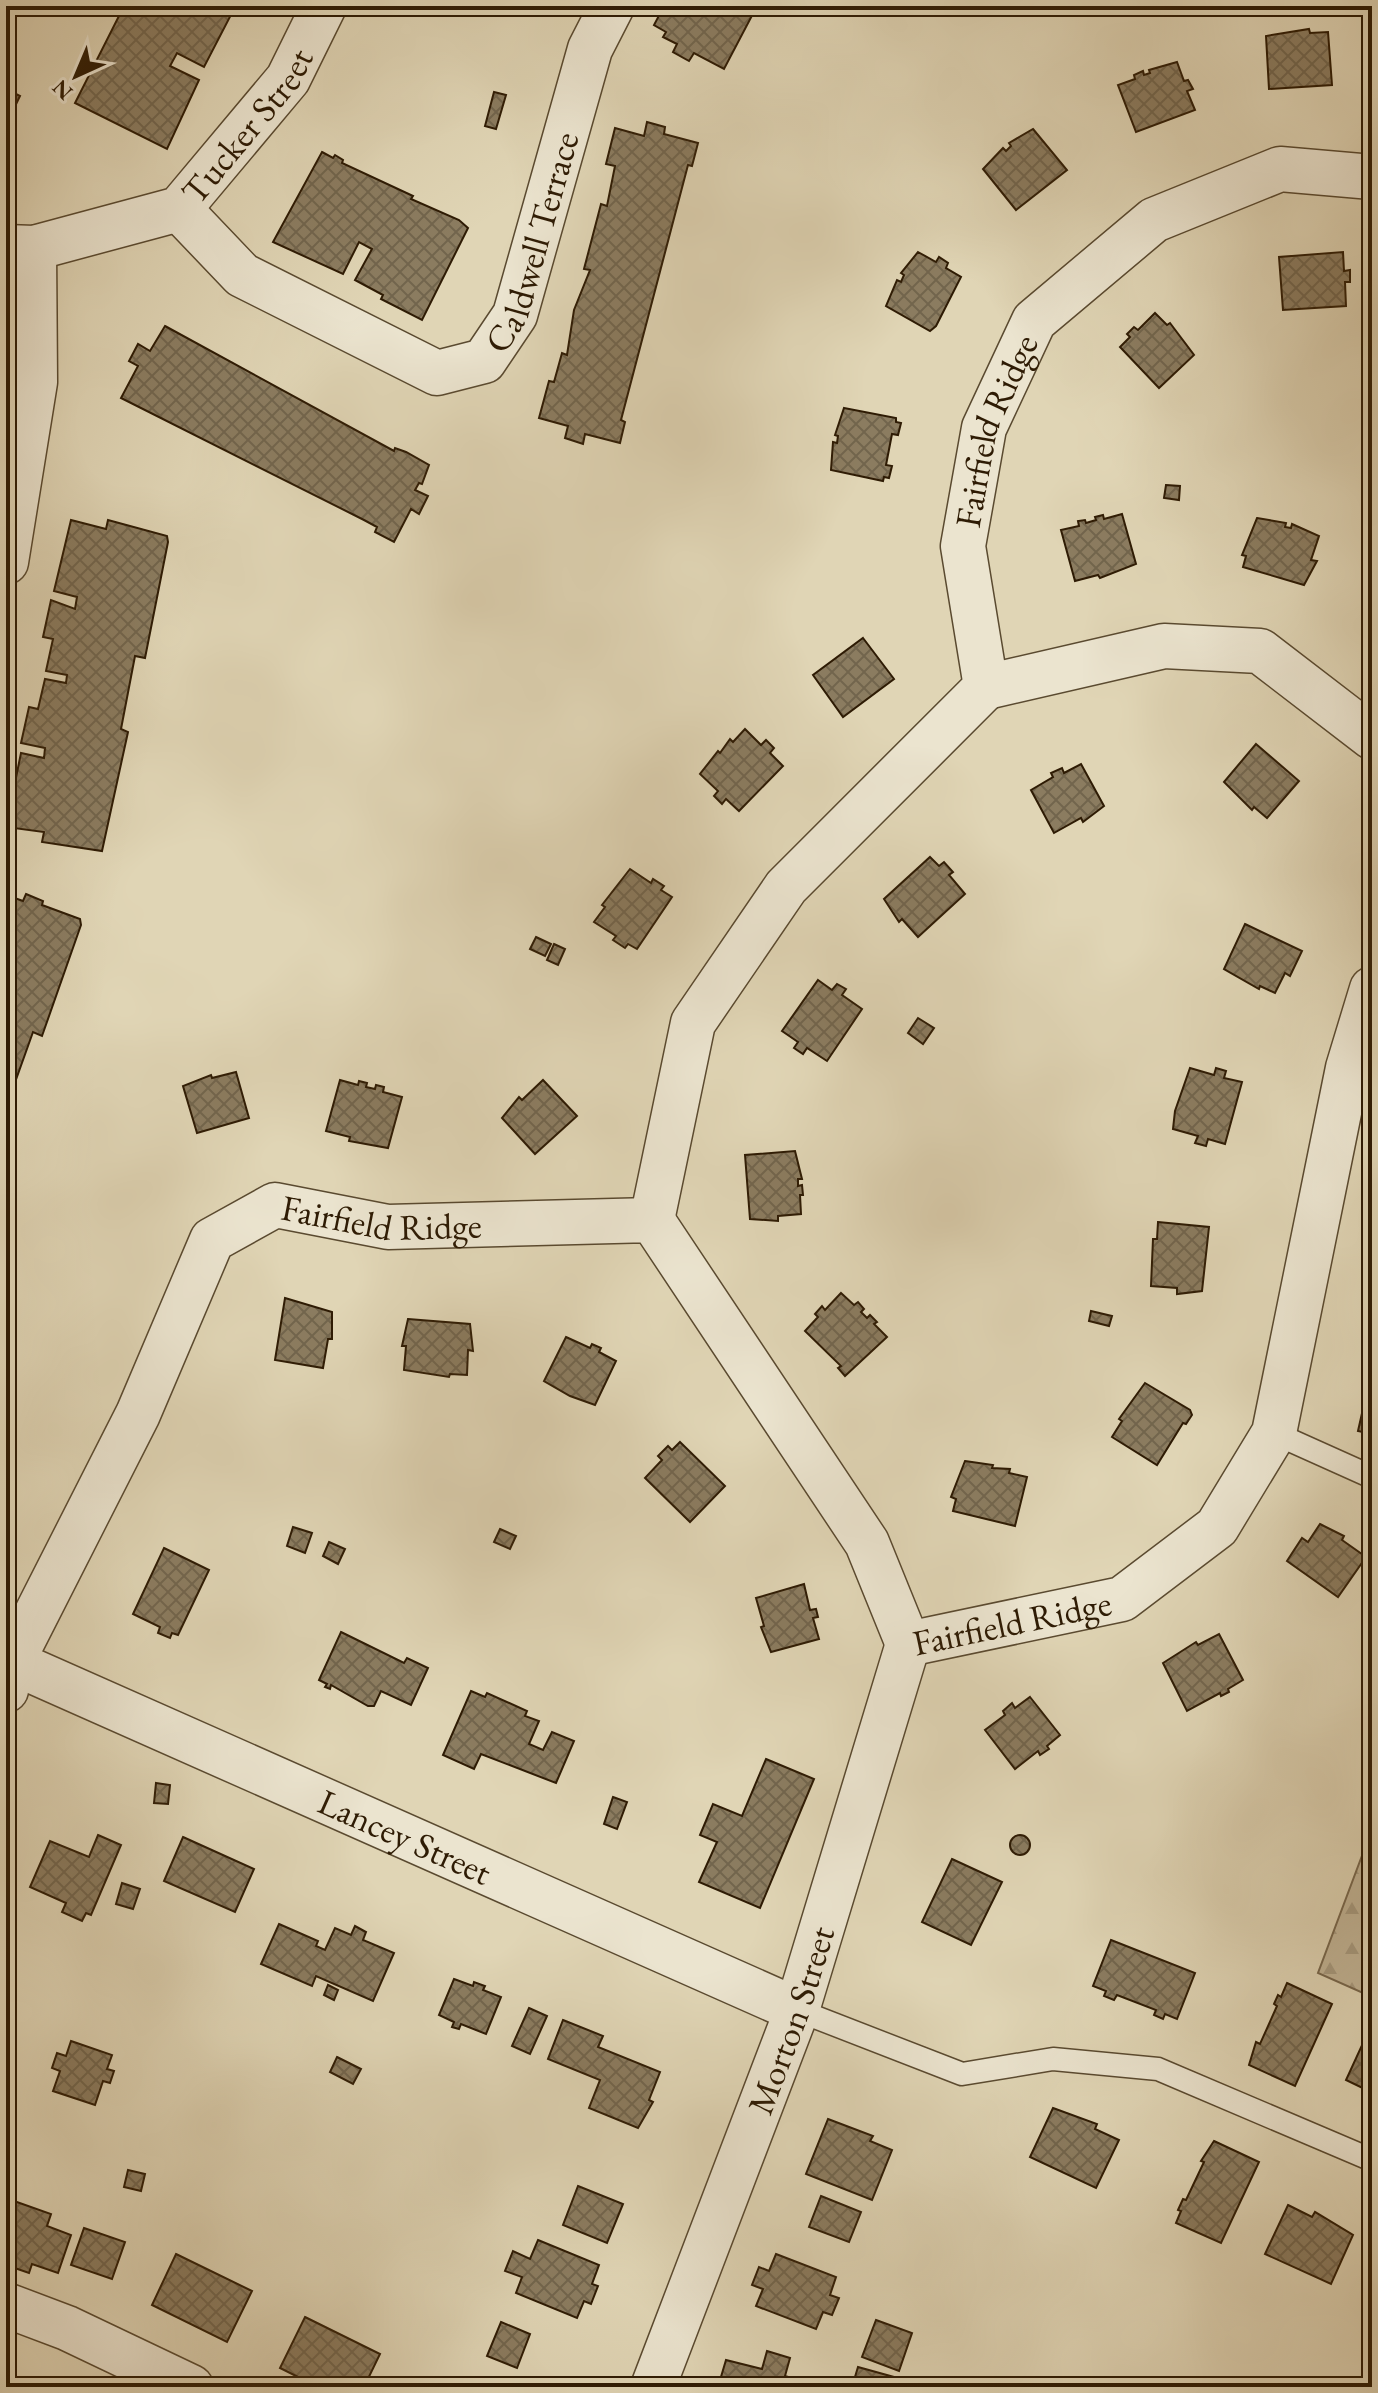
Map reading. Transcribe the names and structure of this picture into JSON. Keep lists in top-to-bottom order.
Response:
{
  "streets": {
    "street": [
      "Tucker Street",
      "Caldwell Terrace",
      "Fairfield Ridge",
      "Lancey Street",
      "Morton Street"
    ]
  },
  "crossings": [
    ["Tucker Street", "Caldwell Terrace"],
    ["Fairfield Ridge", "Lancey Street"],
    ["Fairfield Ridge", "Morton Street"],
    ["Lancey Street", "Morton Street"]
  ],
  "north": "bottom left"
}
